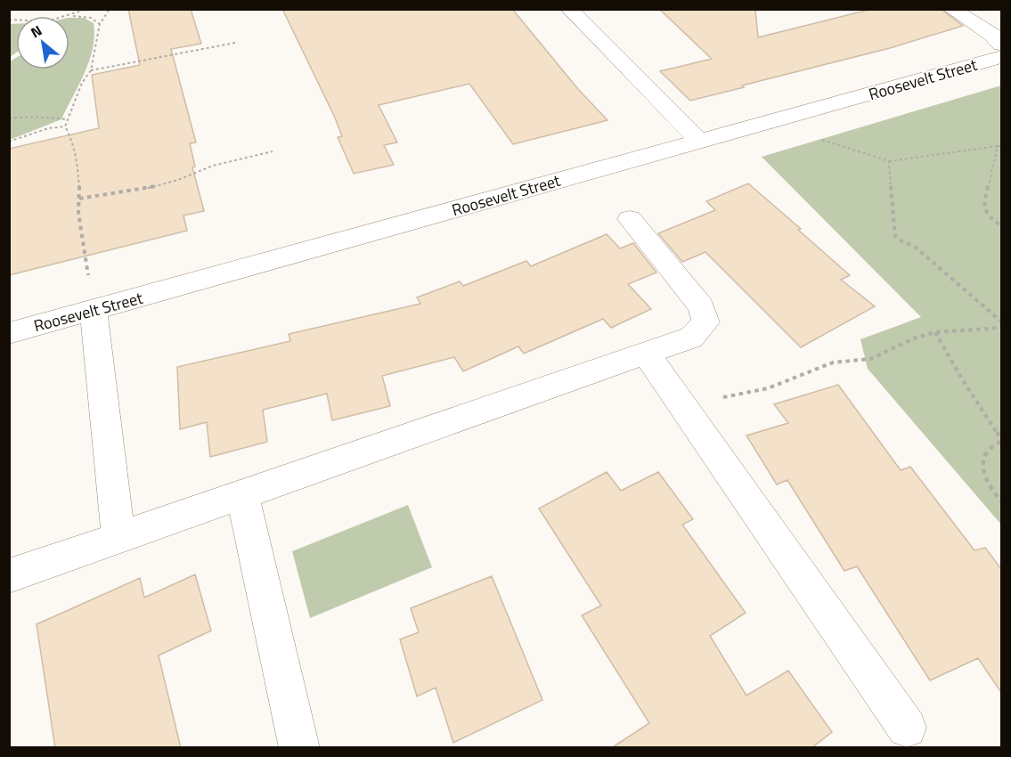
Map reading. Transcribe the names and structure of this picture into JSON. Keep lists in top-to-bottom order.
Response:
{
  "streets": {
    "street": ["Roosevelt Street"]
  },
  "north": "top left"
}
